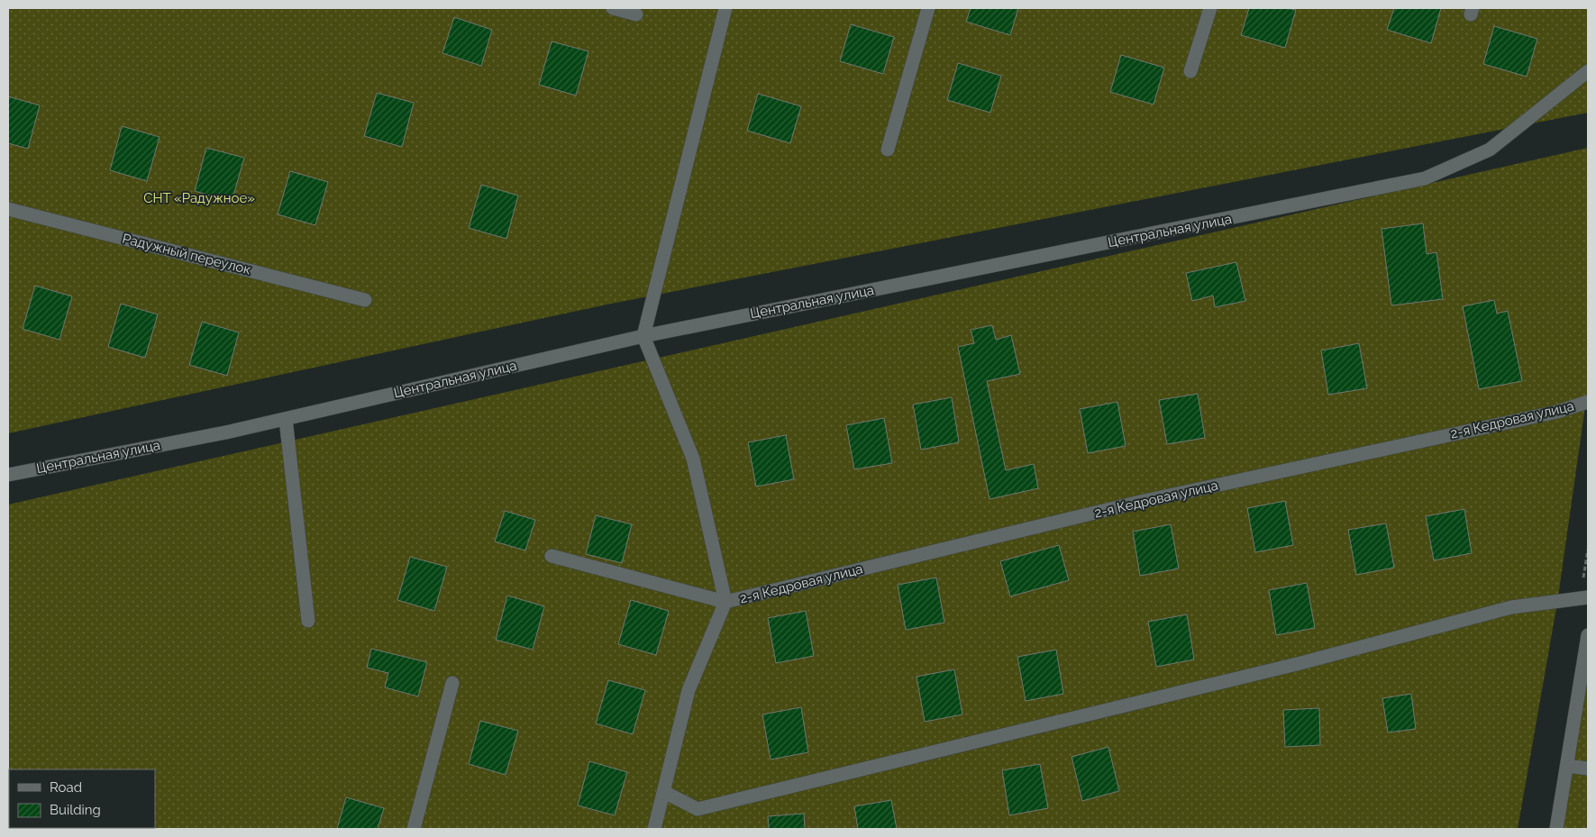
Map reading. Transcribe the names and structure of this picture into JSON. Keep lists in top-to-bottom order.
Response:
{
  "streets": {
    "street": ["Центральная улица", "Радужный переулок", "2-я Кедровая улица"]
  },
  "parks": ["СНТ «Радужное»"],
  "legend": ["Road", "Building"]
}
